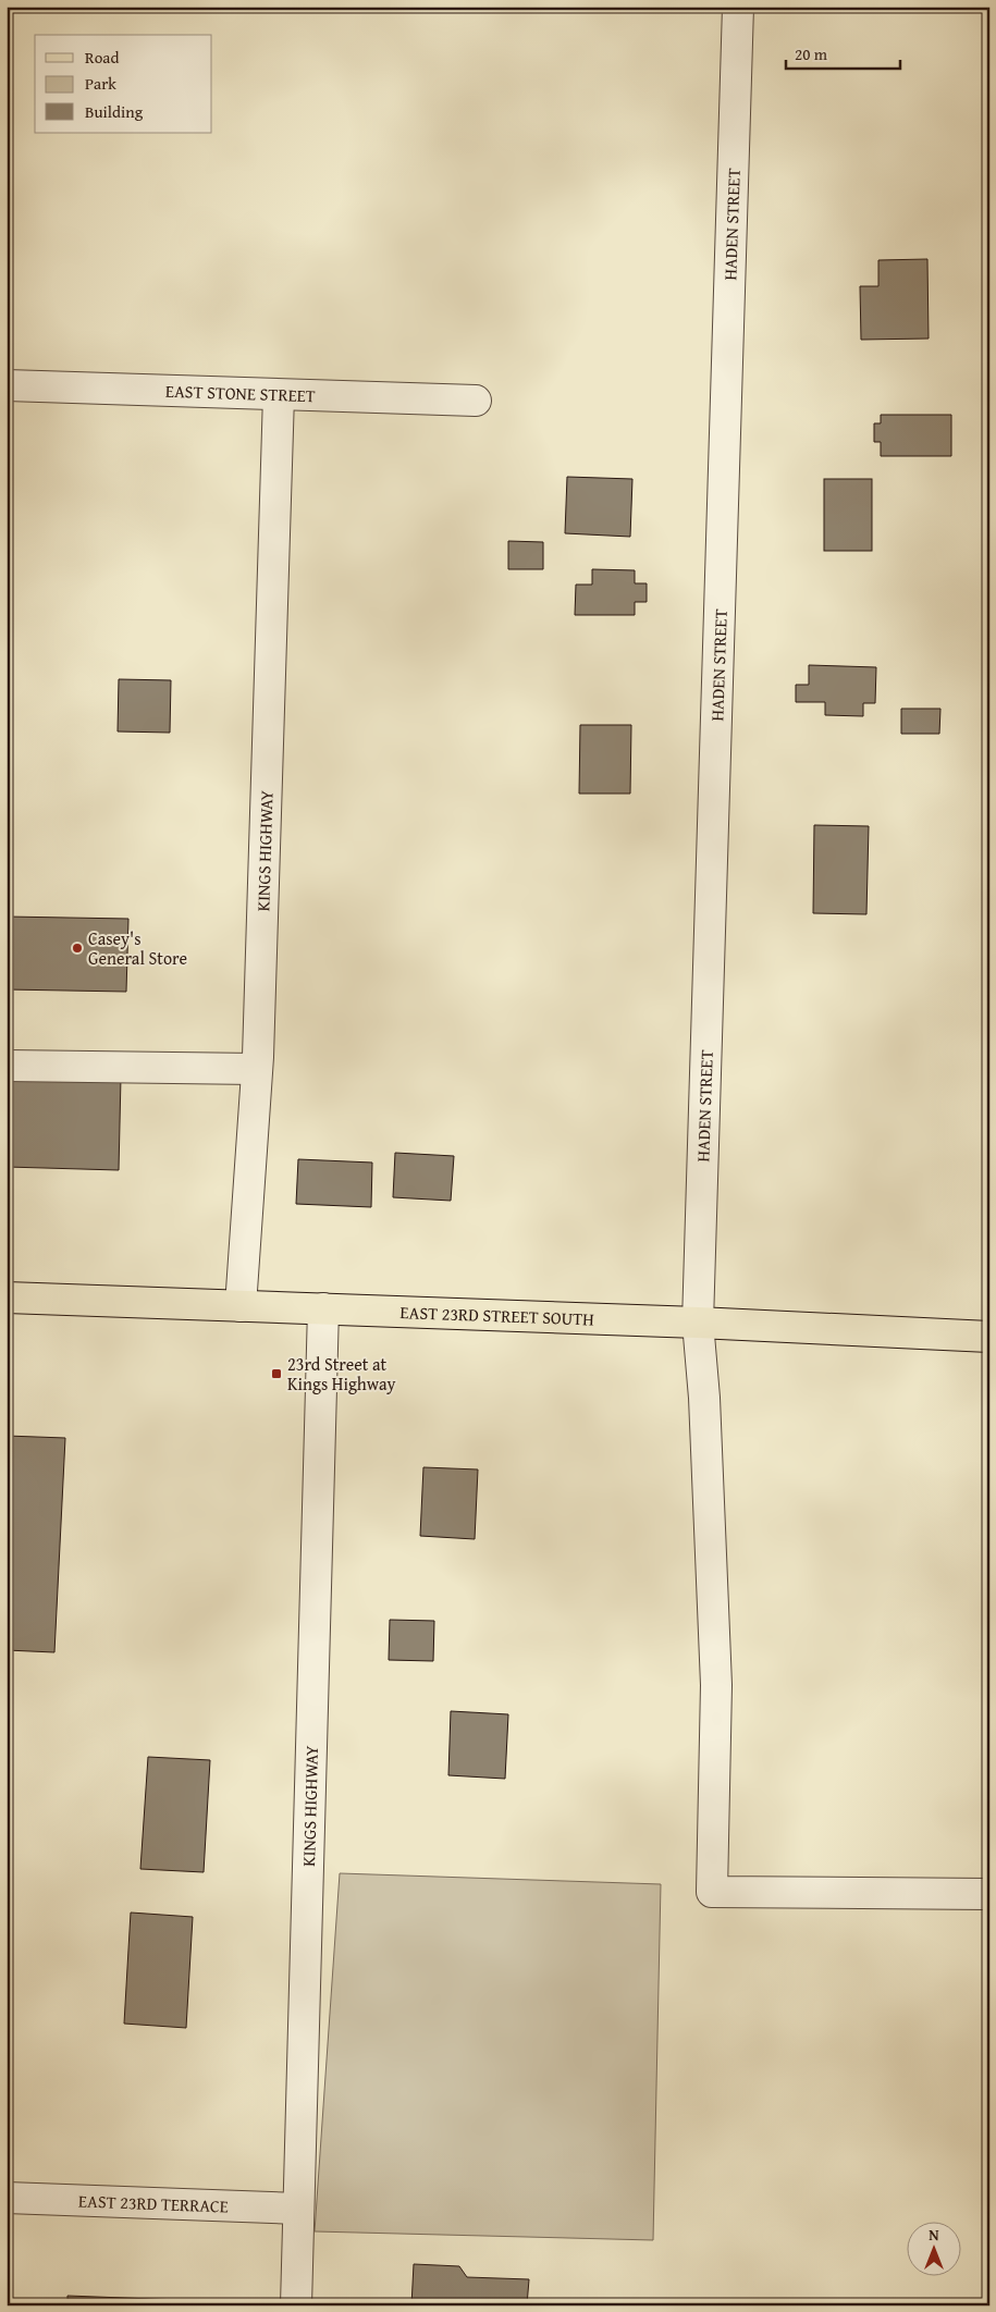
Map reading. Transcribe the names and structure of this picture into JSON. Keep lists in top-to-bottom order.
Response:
{
  "streets": {
    "main road": ["EAST 23RD STREET SOUTH"],
    "street": [
      "HADEN STREET",
      "EAST STONE STREET",
      "KINGS HIGHWAY",
      "EAST 23RD TERRACE"
    ]
  },
  "crossings": [
    ["HADEN STREET", "EAST 23RD STREET SOUTH"],
    ["EAST STONE STREET", "KINGS HIGHWAY"],
    ["KINGS HIGHWAY", "EAST 23RD STREET SOUTH"],
    ["KINGS HIGHWAY", "EAST 23RD TERRACE"]
  ],
  "places": {
    "other": ["Casey's General Store"],
    "transit": ["23rd Street at Kings Highway"]
  },
  "legend": ["Road", "Park", "Building"],
  "scale_bar": "20 m",
  "north": "top"
}
